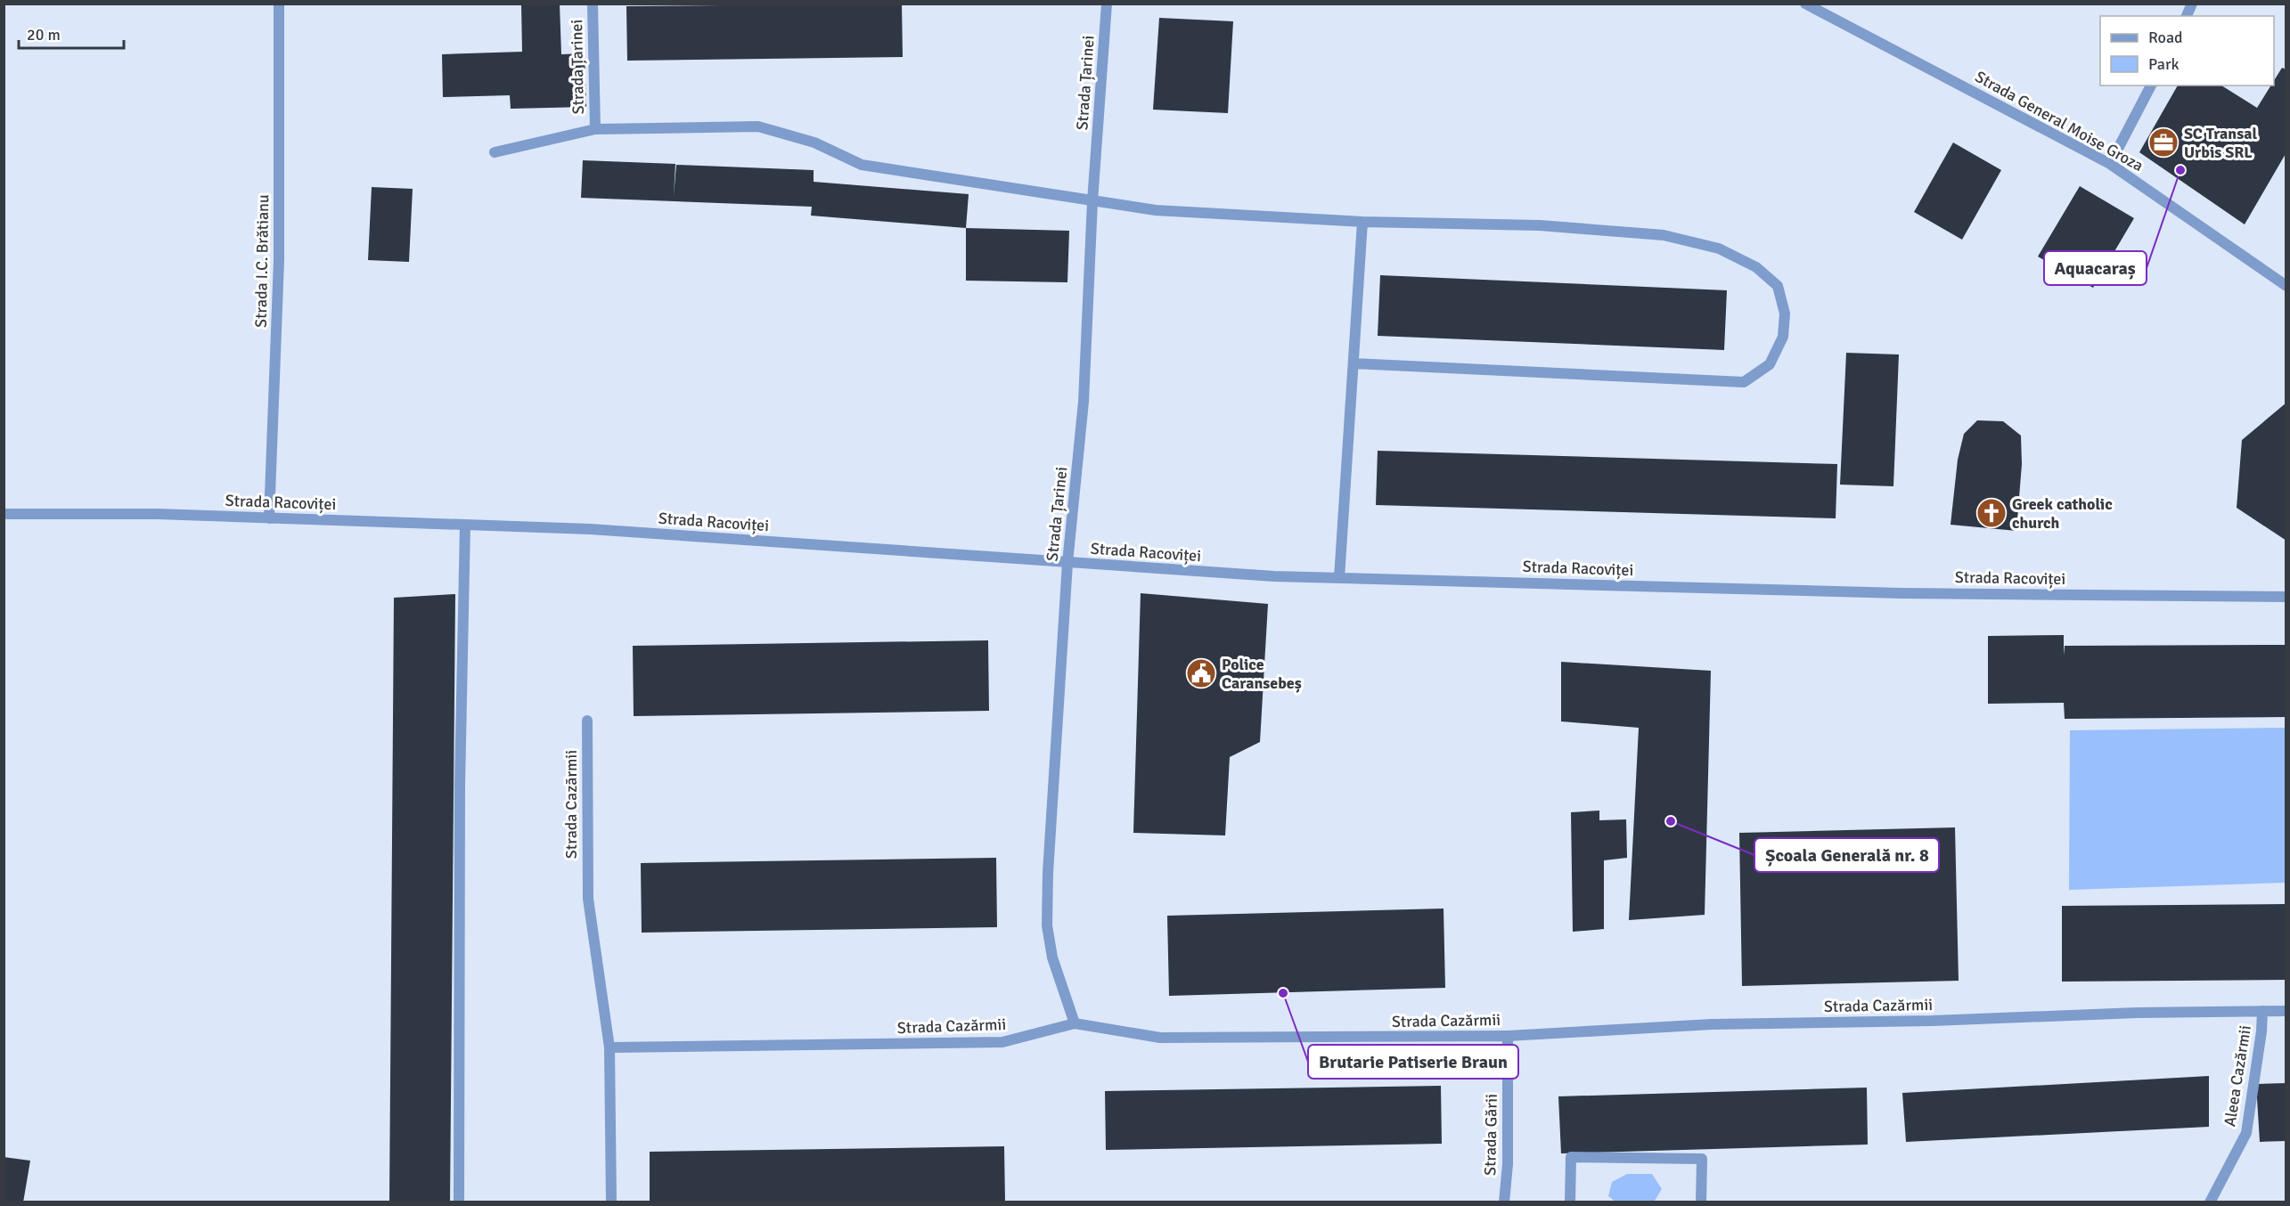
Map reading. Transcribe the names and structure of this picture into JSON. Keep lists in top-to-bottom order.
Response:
{
  "streets": {
    "street": [
      "Strada Țarinei",
      "Strada General Moise Groza",
      "Strada I.C. Brătianu",
      "Strada Racoviței",
      "Strada Cazărmii",
      "Aleea Cazărmii",
      "Strada Gării"
    ]
  },
  "crossings": [
    ["Strada Țarinei", "Strada Racoviței"],
    ["Strada Țarinei", "Strada Cazărmii"],
    ["Strada I.C. Brătianu", "Strada Racoviței"],
    ["Strada Cazărmii", "Aleea Cazărmii"],
    ["Strada Cazărmii", "Strada Gării"]
  ],
  "places": {
    "office": ["SC Transal Urbis SRL"],
    "other": ["Aquacaraș", "Școala Generală nr. 8", "Brutarie Patiserie Braun"],
    "church": ["Greek catholic church"],
    "public building": ["Police Caransebeș"]
  },
  "legend": ["Road", "Park"],
  "scale_bar": "20 m"
}
